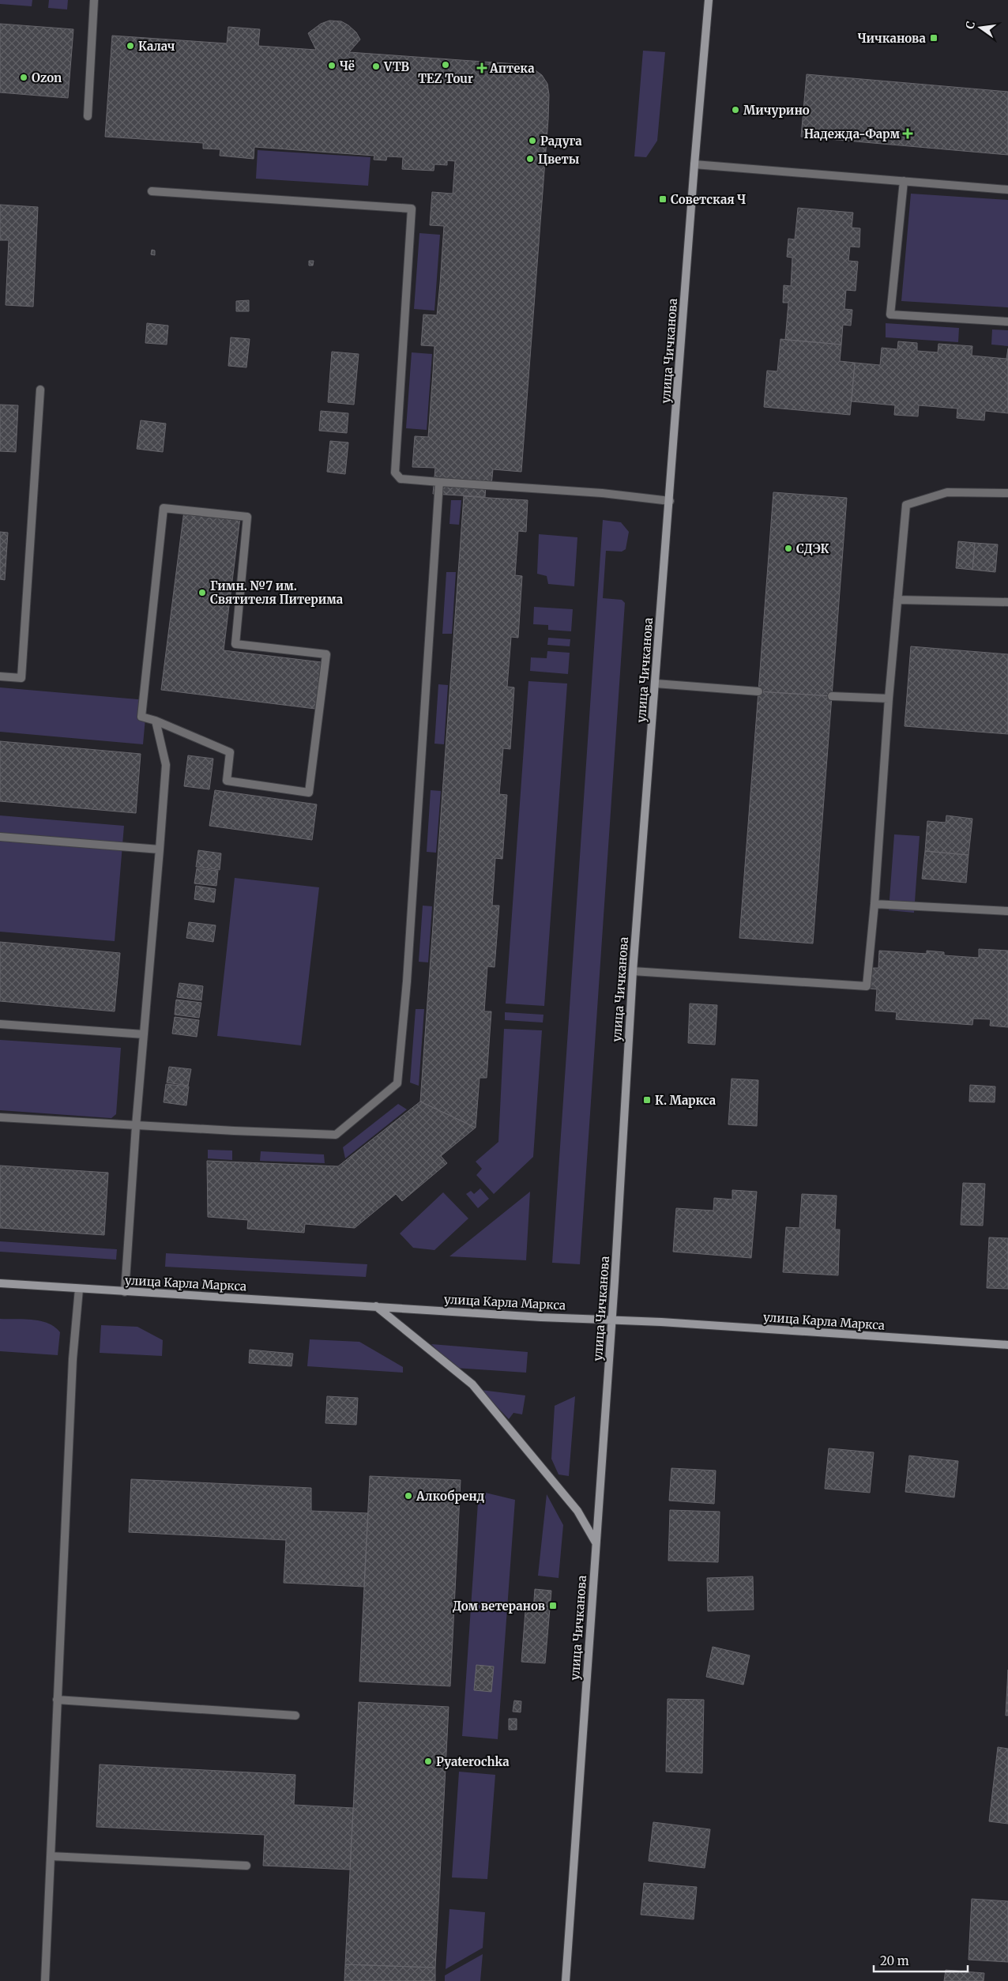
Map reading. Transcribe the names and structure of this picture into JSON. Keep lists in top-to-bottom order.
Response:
{
  "streets": {
    "main road": ["улица Чичканова", "улица Карла Маркса"]
  },
  "crossings": [
    ["улица Чичканова", "улица Карла Маркса"]
  ],
  "places": {
    "transit": [
      "Чичканова",
      "Советская Ч",
      "К. Маркса",
      "Дом ветеранов"
    ],
    "other": [
      "Калач",
      "TEZ Tour",
      "Чё",
      "VTB",
      "Ozon",
      "Мичурино",
      "Радуга",
      "Цветы",
      "СДЭК",
      "Гимн. №7 им. Святителя Питерима",
      "Алкобренд",
      "Pyaterochka"
    ],
    "health": ["Аптека", "Надежда-Фарм"]
  },
  "scale_bar": "20 m",
  "north": "left"
}
